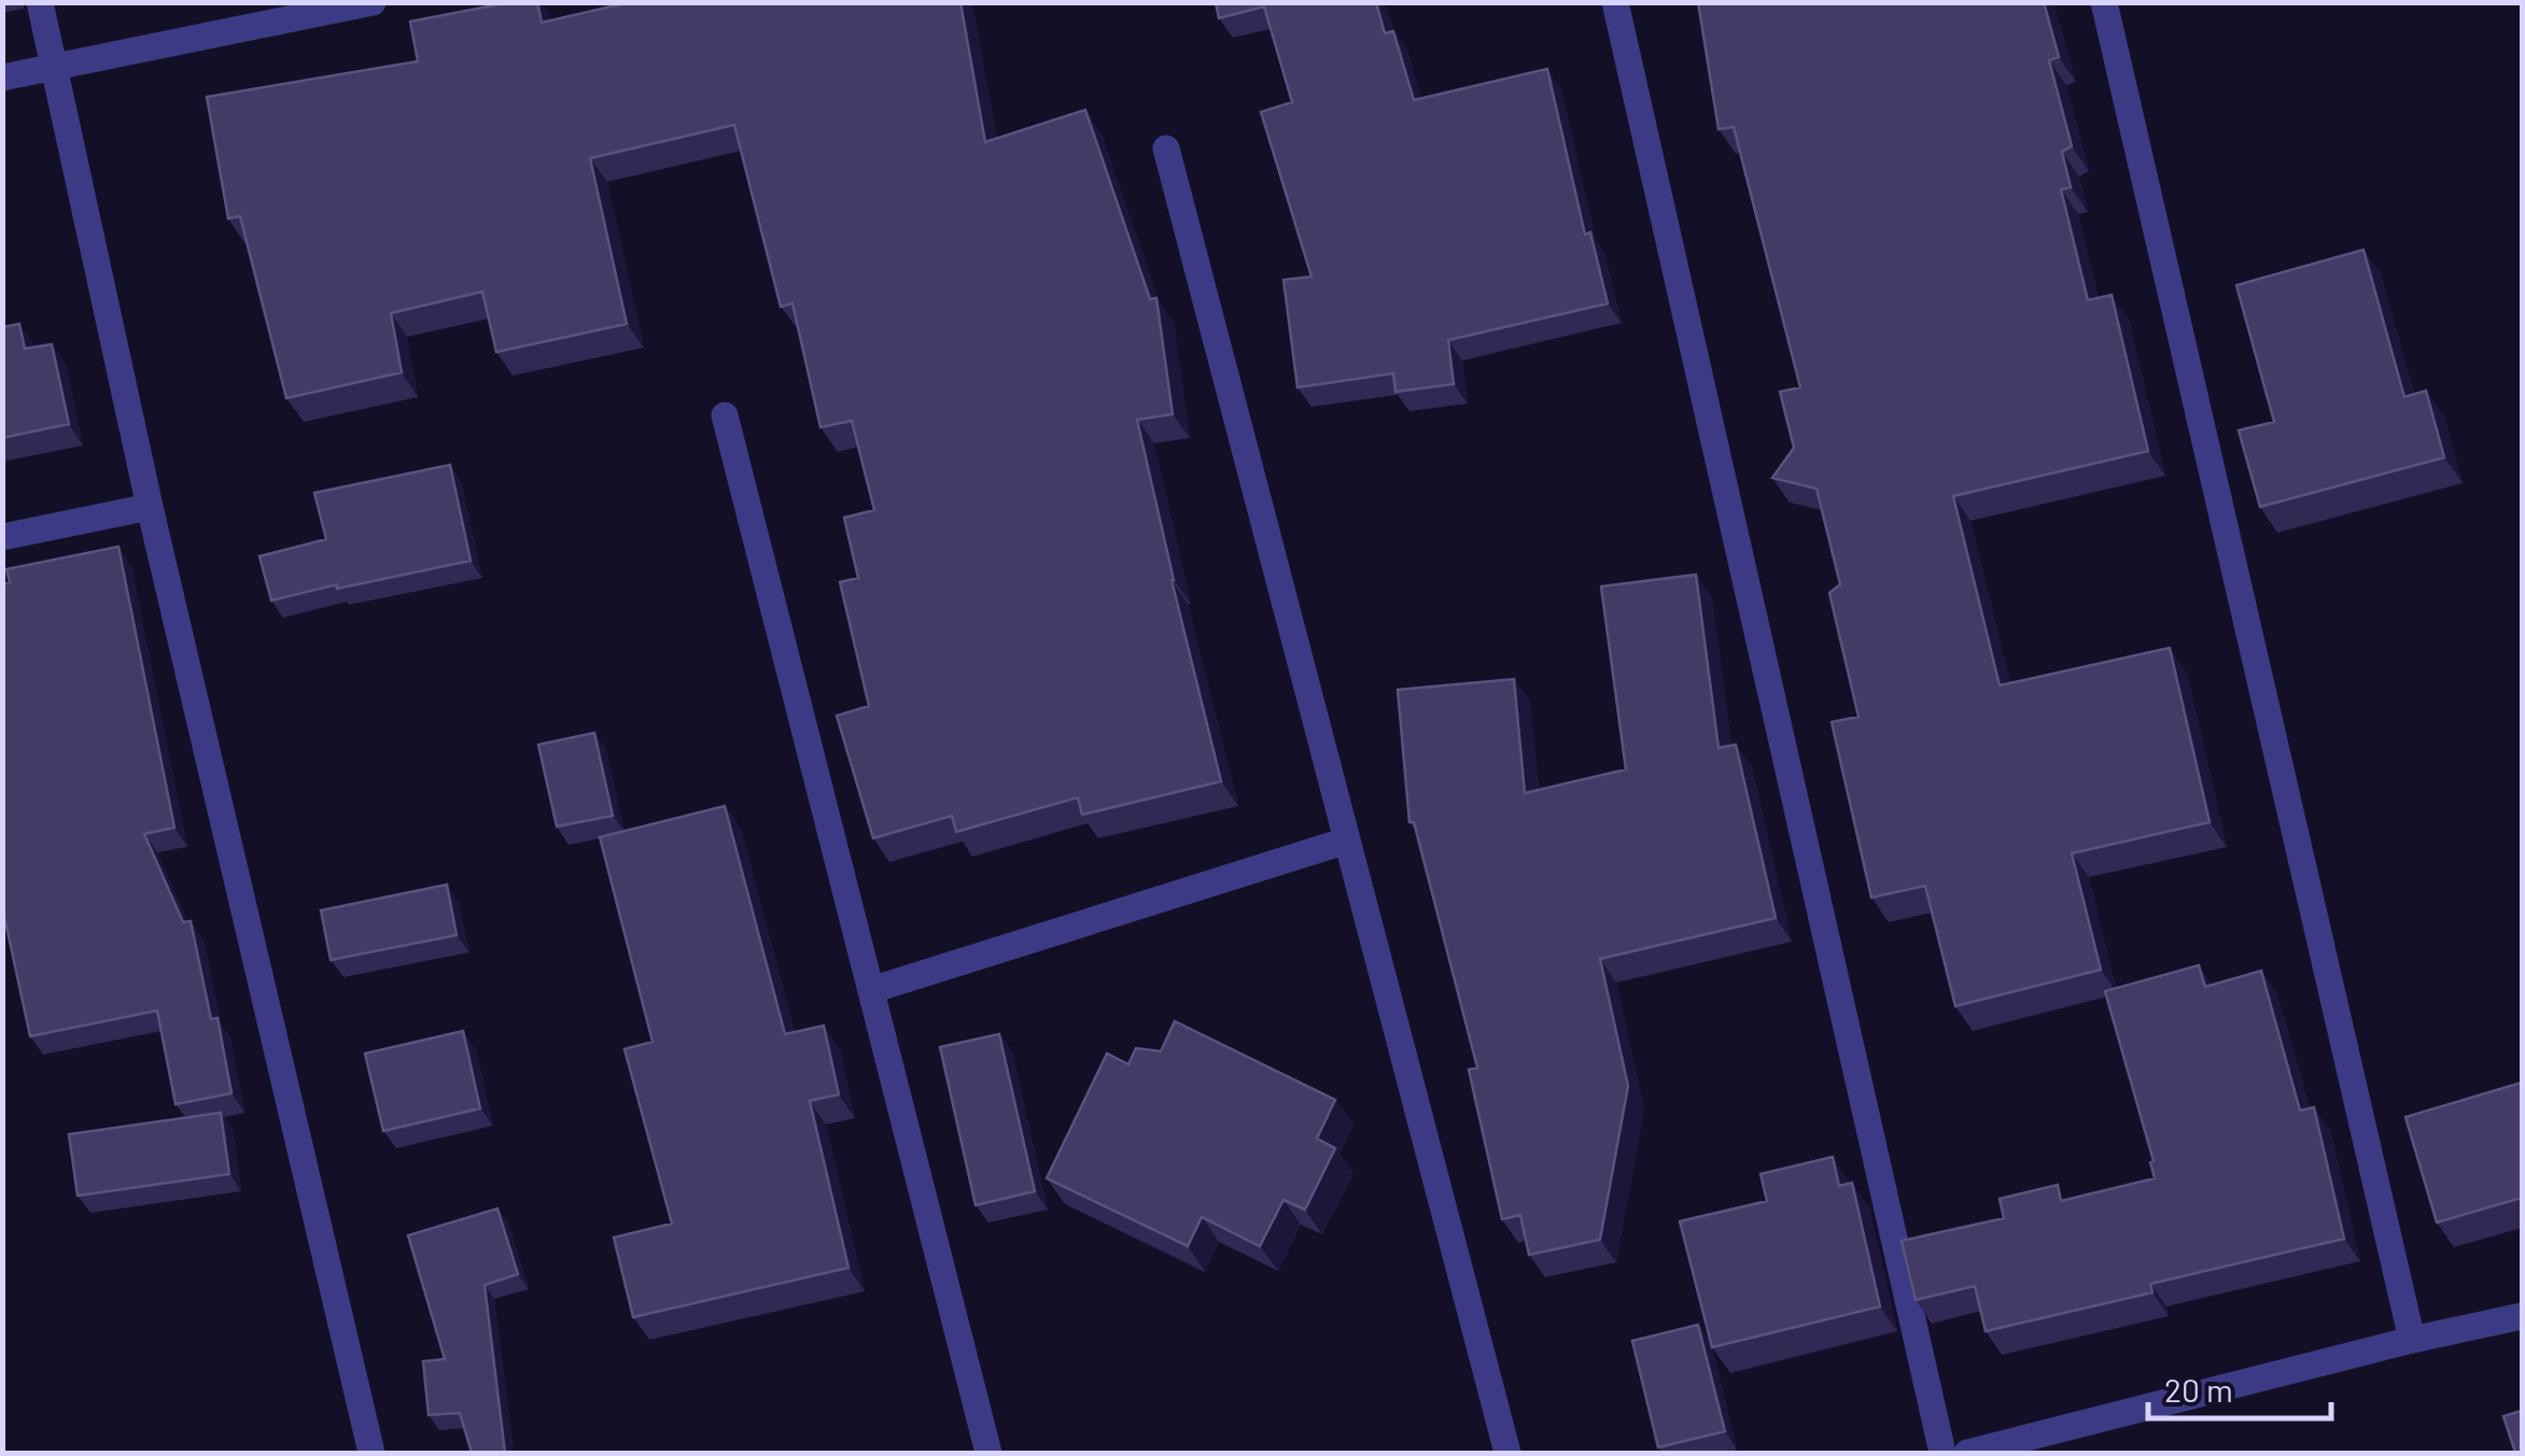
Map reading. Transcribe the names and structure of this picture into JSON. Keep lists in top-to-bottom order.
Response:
{
  "scale_bar": "20 m"
}
